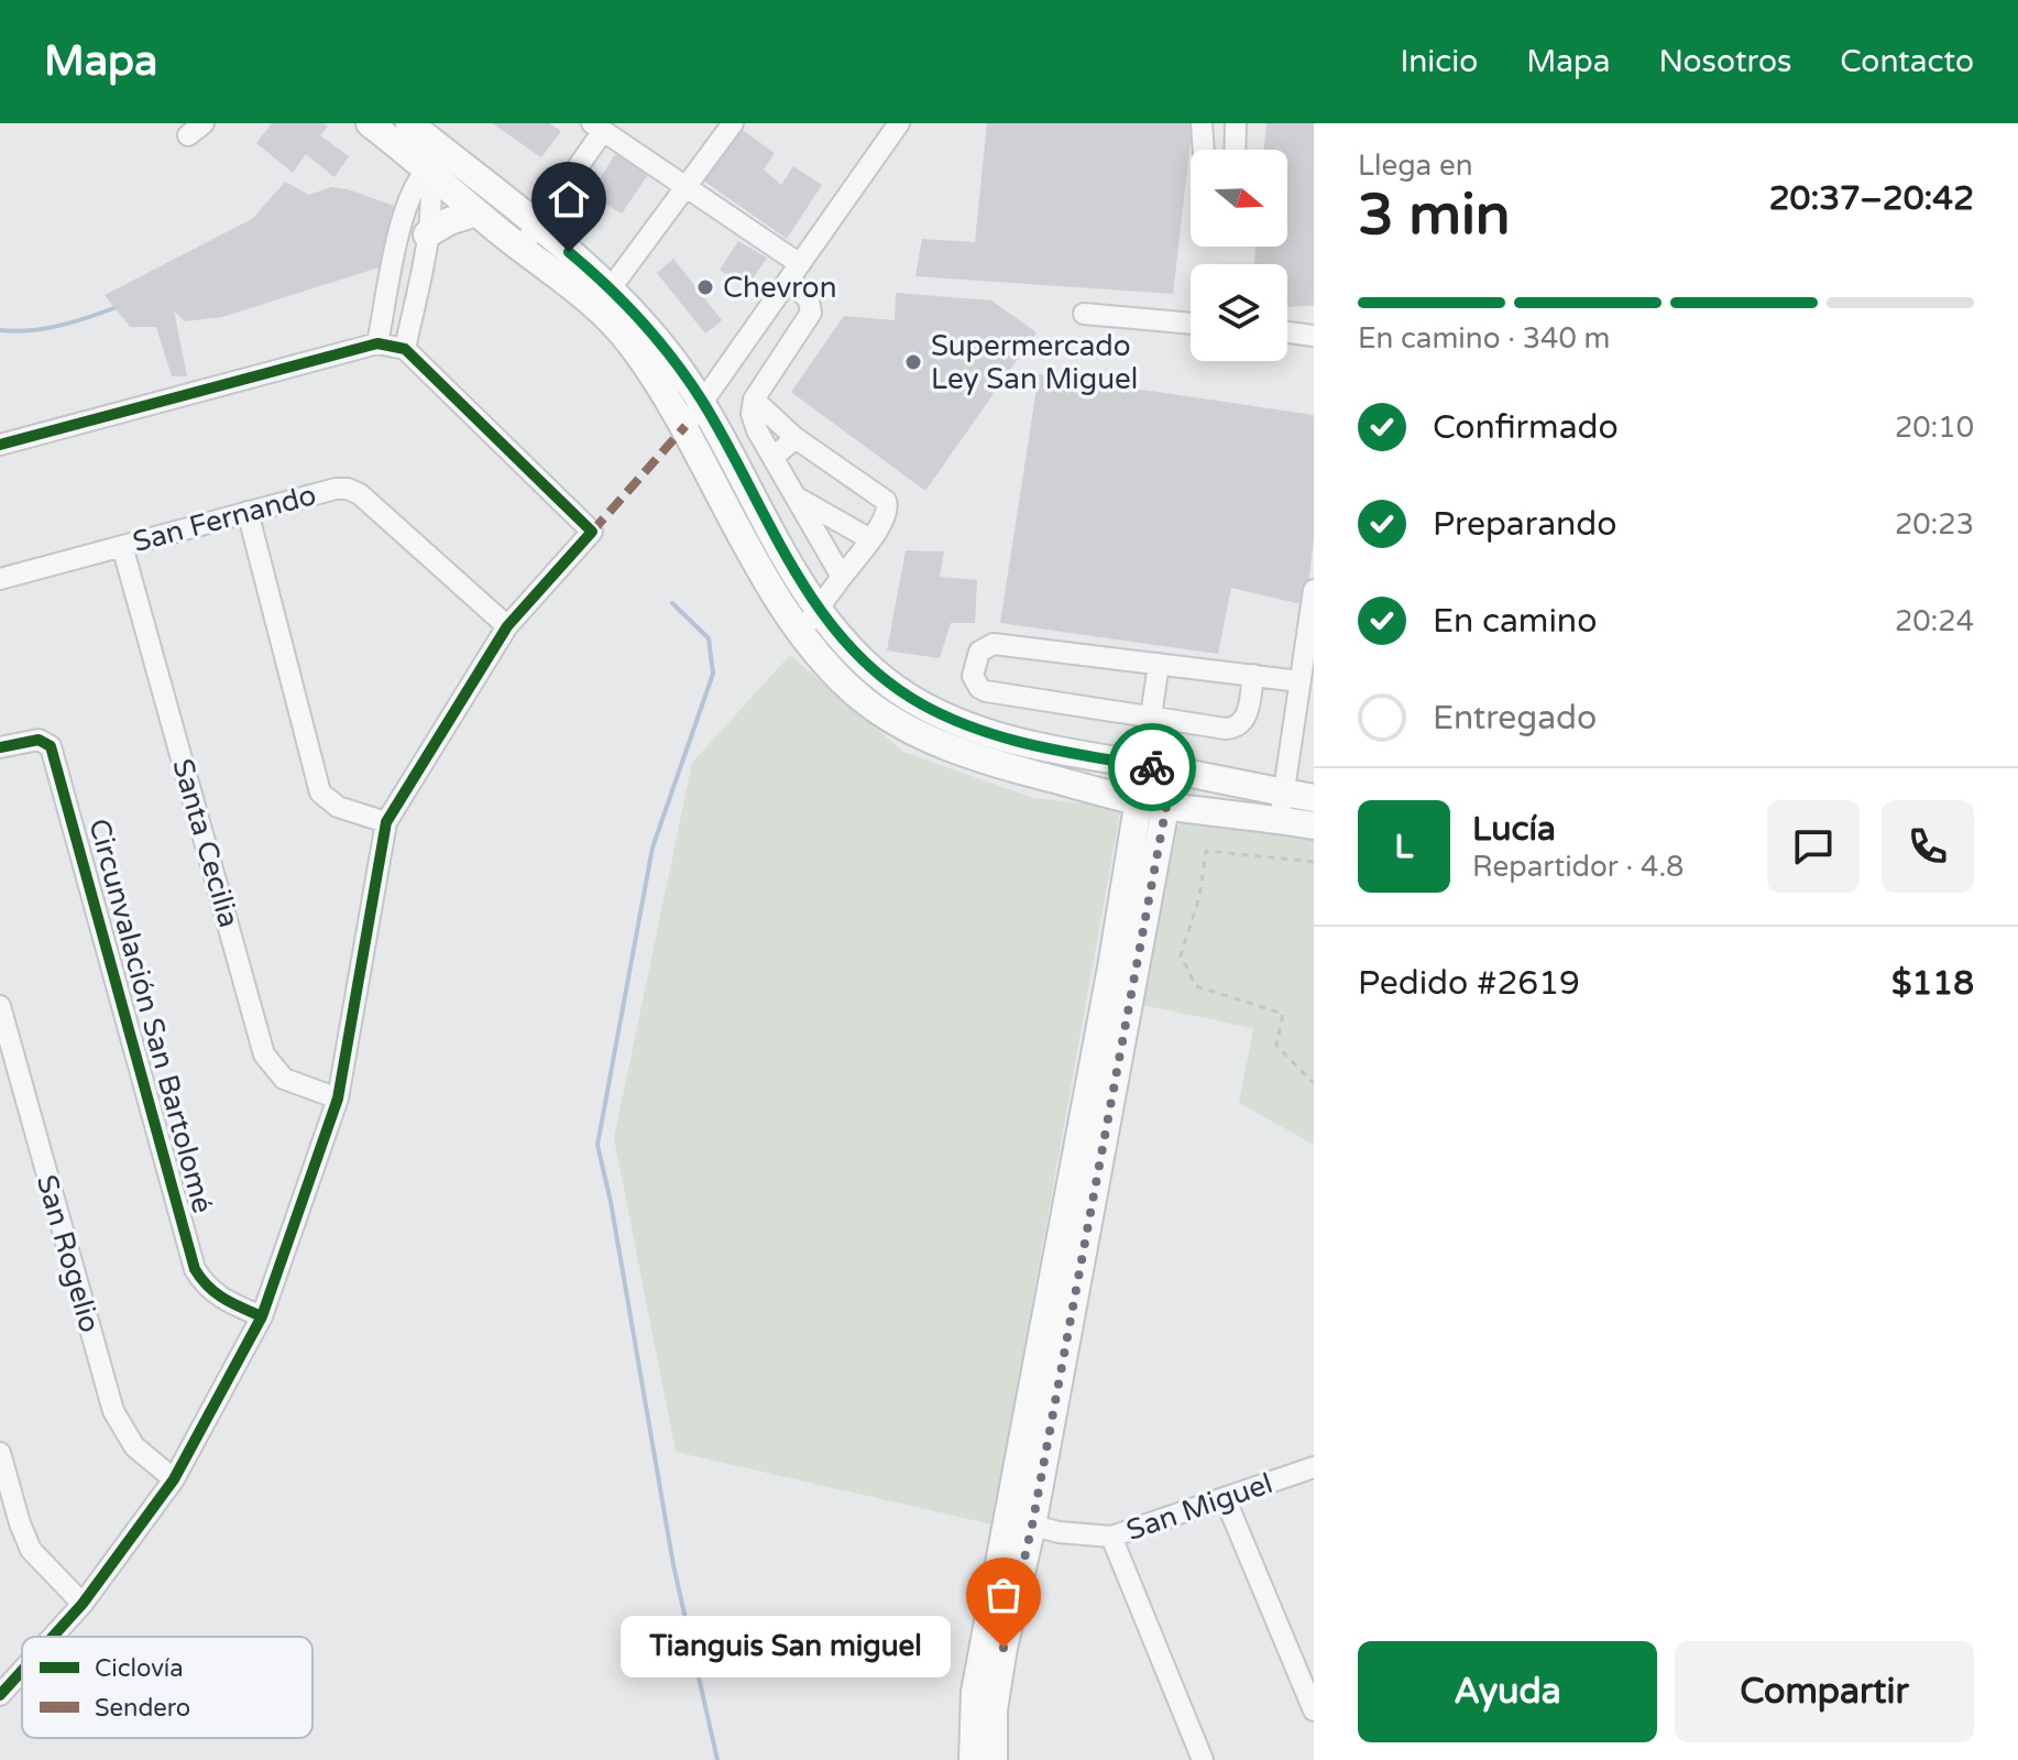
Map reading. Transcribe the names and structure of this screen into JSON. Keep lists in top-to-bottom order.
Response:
{
  "streets": {
    "street": [
      "San Fernando",
      "Santa Cecilia",
      "Circunvalación San Bartolomé",
      "San Rogelio",
      "San Miguel"
    ]
  },
  "crossings": [
    ["San Fernando", "Santa Cecilia"]
  ],
  "places": ["Chevron", "Supermercado Ley San Miguel", "Tianguis San miguel"],
  "legend": ["Ciclovía", "Sendero"],
  "north": "right",
  "page": {
    "header": "Mapa",
    "nav": [
      "Inicio",
      "Mapa",
      "Nosotros",
      "Contacto"
    ],
    "heading": ["3 min", "Llega en", "20:37–20:42"],
    "panel": [
      "Lucía",
      "Repartidor · 4.8",
      "Pedido #2619",
      "$118"
    ],
    "bar": "En camino · 340 m",
    "list": [
      ["Confirmado", "20:10"],
      ["Preparando", "20:23"],
      ["En camino", "20:24"],
      "Entregado"
    ],
    "round": "L",
    "bubble": "Tianguis San miguel",
    "buttons": ["Ayuda", "Compartir"]
  }
}
